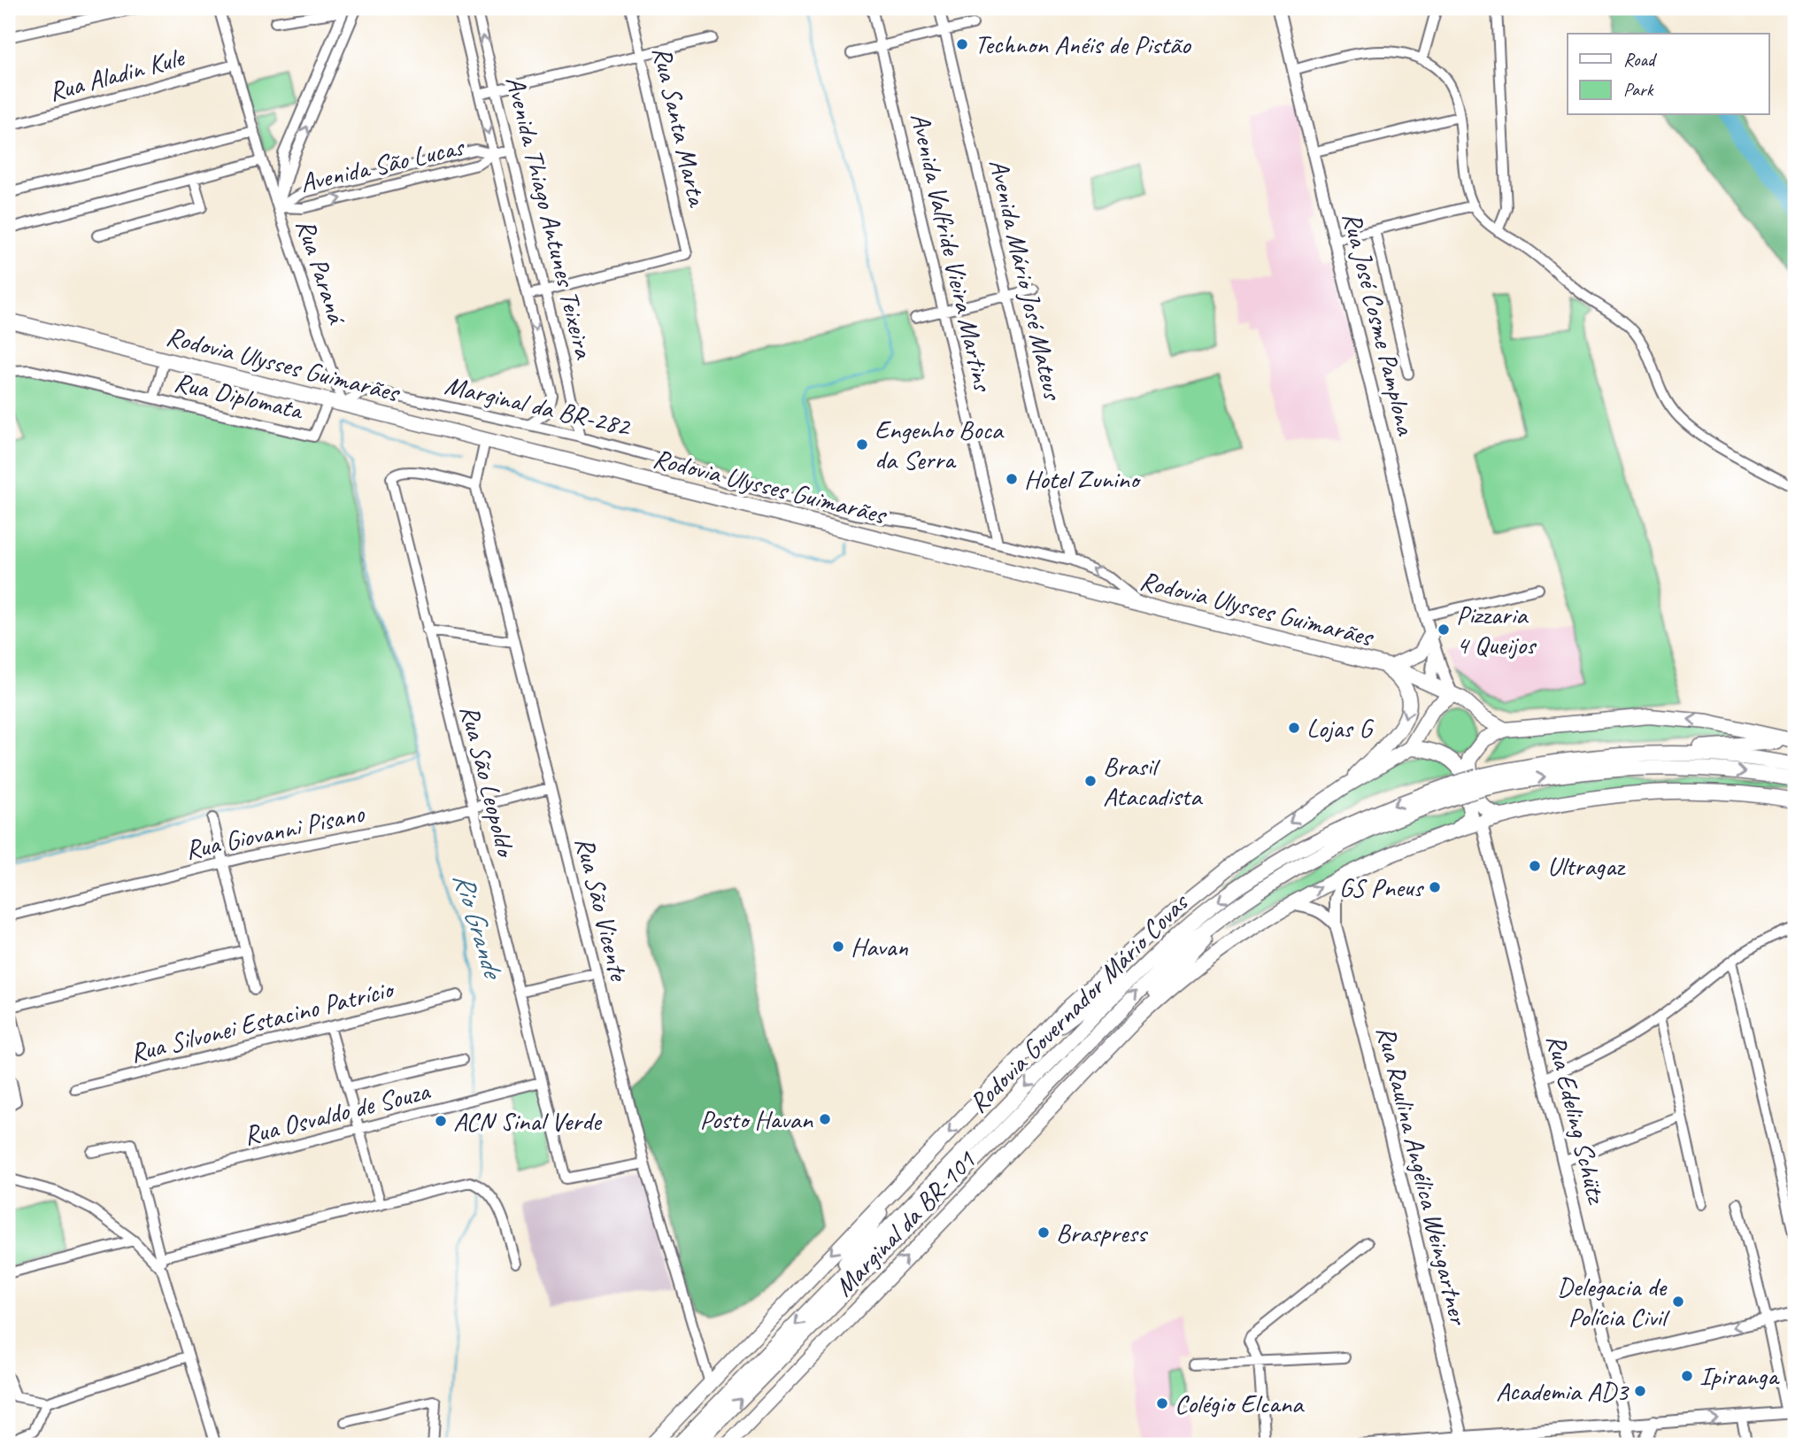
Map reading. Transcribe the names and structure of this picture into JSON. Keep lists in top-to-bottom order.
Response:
{
  "streets": {
    "highway": ["Rodovia Ulysses Guimarães", "Rodovia Governador Mário Covas", "Marginal da BR-101"],
    "main road": ["Rua José Cosme Pamplona", "Rua Edeling Schütz", "Rua Raulina Angélica Weingartner"],
    "street": [
      "Rua Aladin Kule",
      "Rua Santa Marta",
      "Avenida São Lucas",
      "Avenida Thiago Antunes Teixeira",
      "Avenida Valfride Vieira Martins",
      "Rua Paraná",
      "Avenida Mário José Mateus",
      "Rua Diplomata",
      "Marginal da BR-282",
      "Rua São Leopoldo",
      "Rua Giovanni Pisano",
      "Rua São Vicente",
      "Rua Silvonei Estacino Patrício",
      "Rua Osvaldo de Souza"
    ]
  },
  "crossings": [
    ["Rua Aladin Kule", "Rua Paraná"],
    ["Rua Santa Marta", "Avenida Thiago Antunes Teixeira"],
    ["Avenida São Lucas", "Avenida Thiago Antunes Teixeira"],
    ["Avenida São Lucas", "Rua Paraná"],
    ["Avenida Thiago Antunes Teixeira", "Marginal da BR-282"],
    ["Avenida Valfride Vieira Martins", "Marginal da BR-282"],
    ["Rua Paraná", "Rodovia Ulysses Guimarães"],
    ["Rua Paraná", "Rua Diplomata"],
    ["Rua Paraná", "Marginal da BR-282"],
    ["Avenida Mário José Mateus", "Marginal da BR-282"],
    ["Rua José Cosme Pamplona", "Rodovia Ulysses Guimarães"],
    ["Rodovia Ulysses Guimarães", "Rua Diplomata"],
    ["Rodovia Ulysses Guimarães", "Marginal da BR-282"],
    ["Rodovia Ulysses Guimarães", "Rua São Vicente"],
    ["Rua Diplomata", "Marginal da BR-282"],
    ["Rua São Leopoldo", "Rua Giovanni Pisano"],
    ["Rua São Leopoldo", "Rua São Vicente"],
    ["Rua São Leopoldo", "Rua Osvaldo de Souza"],
    ["Rua Giovanni Pisano", "Rua São Vicente"],
    ["Rua São Vicente", "Marginal da BR-101"],
    ["Rua Edeling Schütz", "Marginal da BR-101"],
    ["Rua Raulina Angélica Weingartner", "Marginal da BR-101"]
  ],
  "water": ["Rio Grande"],
  "places": [
    "Technon Anéis de Pistão",
    "Engenho Boca da Serra",
    "Hotel Zunino",
    "Pizzaria 4 Queijos",
    "Lojas G",
    "Brasil Atacadista",
    "Ultragaz",
    "GS Pneus",
    "Havan",
    "Posto Havan",
    "ACN Sinal Verde",
    "Braspress",
    "Delegacia de Polícia Civil",
    "Ipiranga",
    "Academia AD3",
    "Colégio Elcana"
  ],
  "legend": ["Road", "Park"]
}
